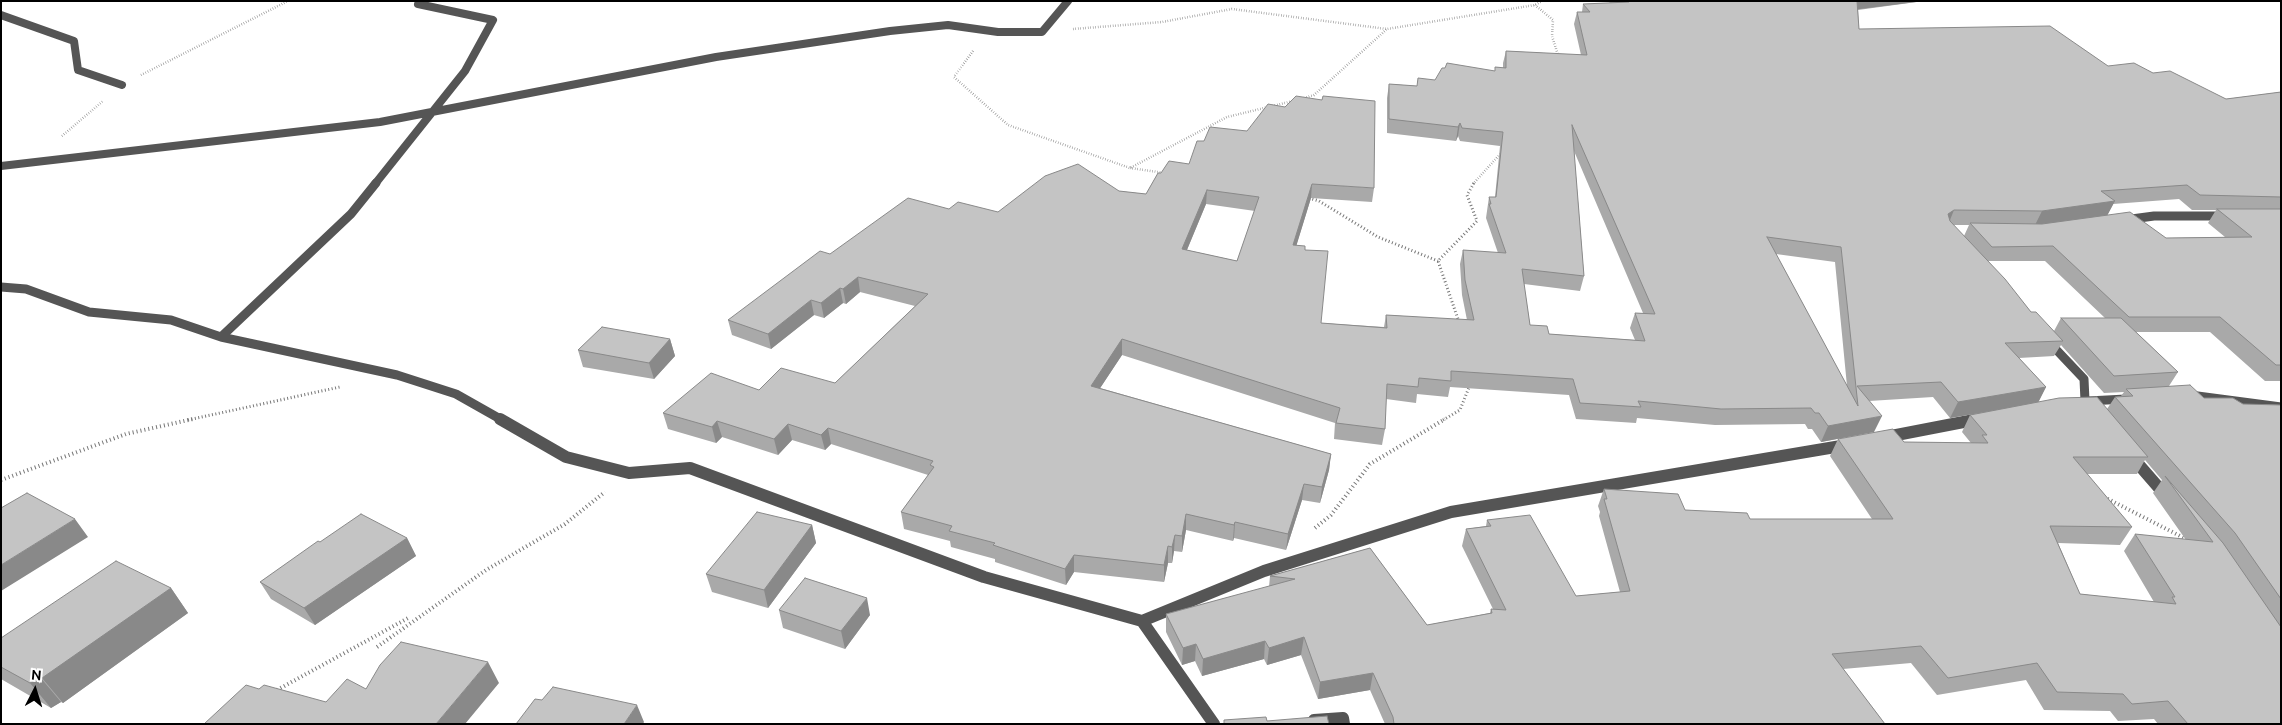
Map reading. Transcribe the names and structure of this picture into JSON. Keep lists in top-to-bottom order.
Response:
{
  "north": "top"
}
